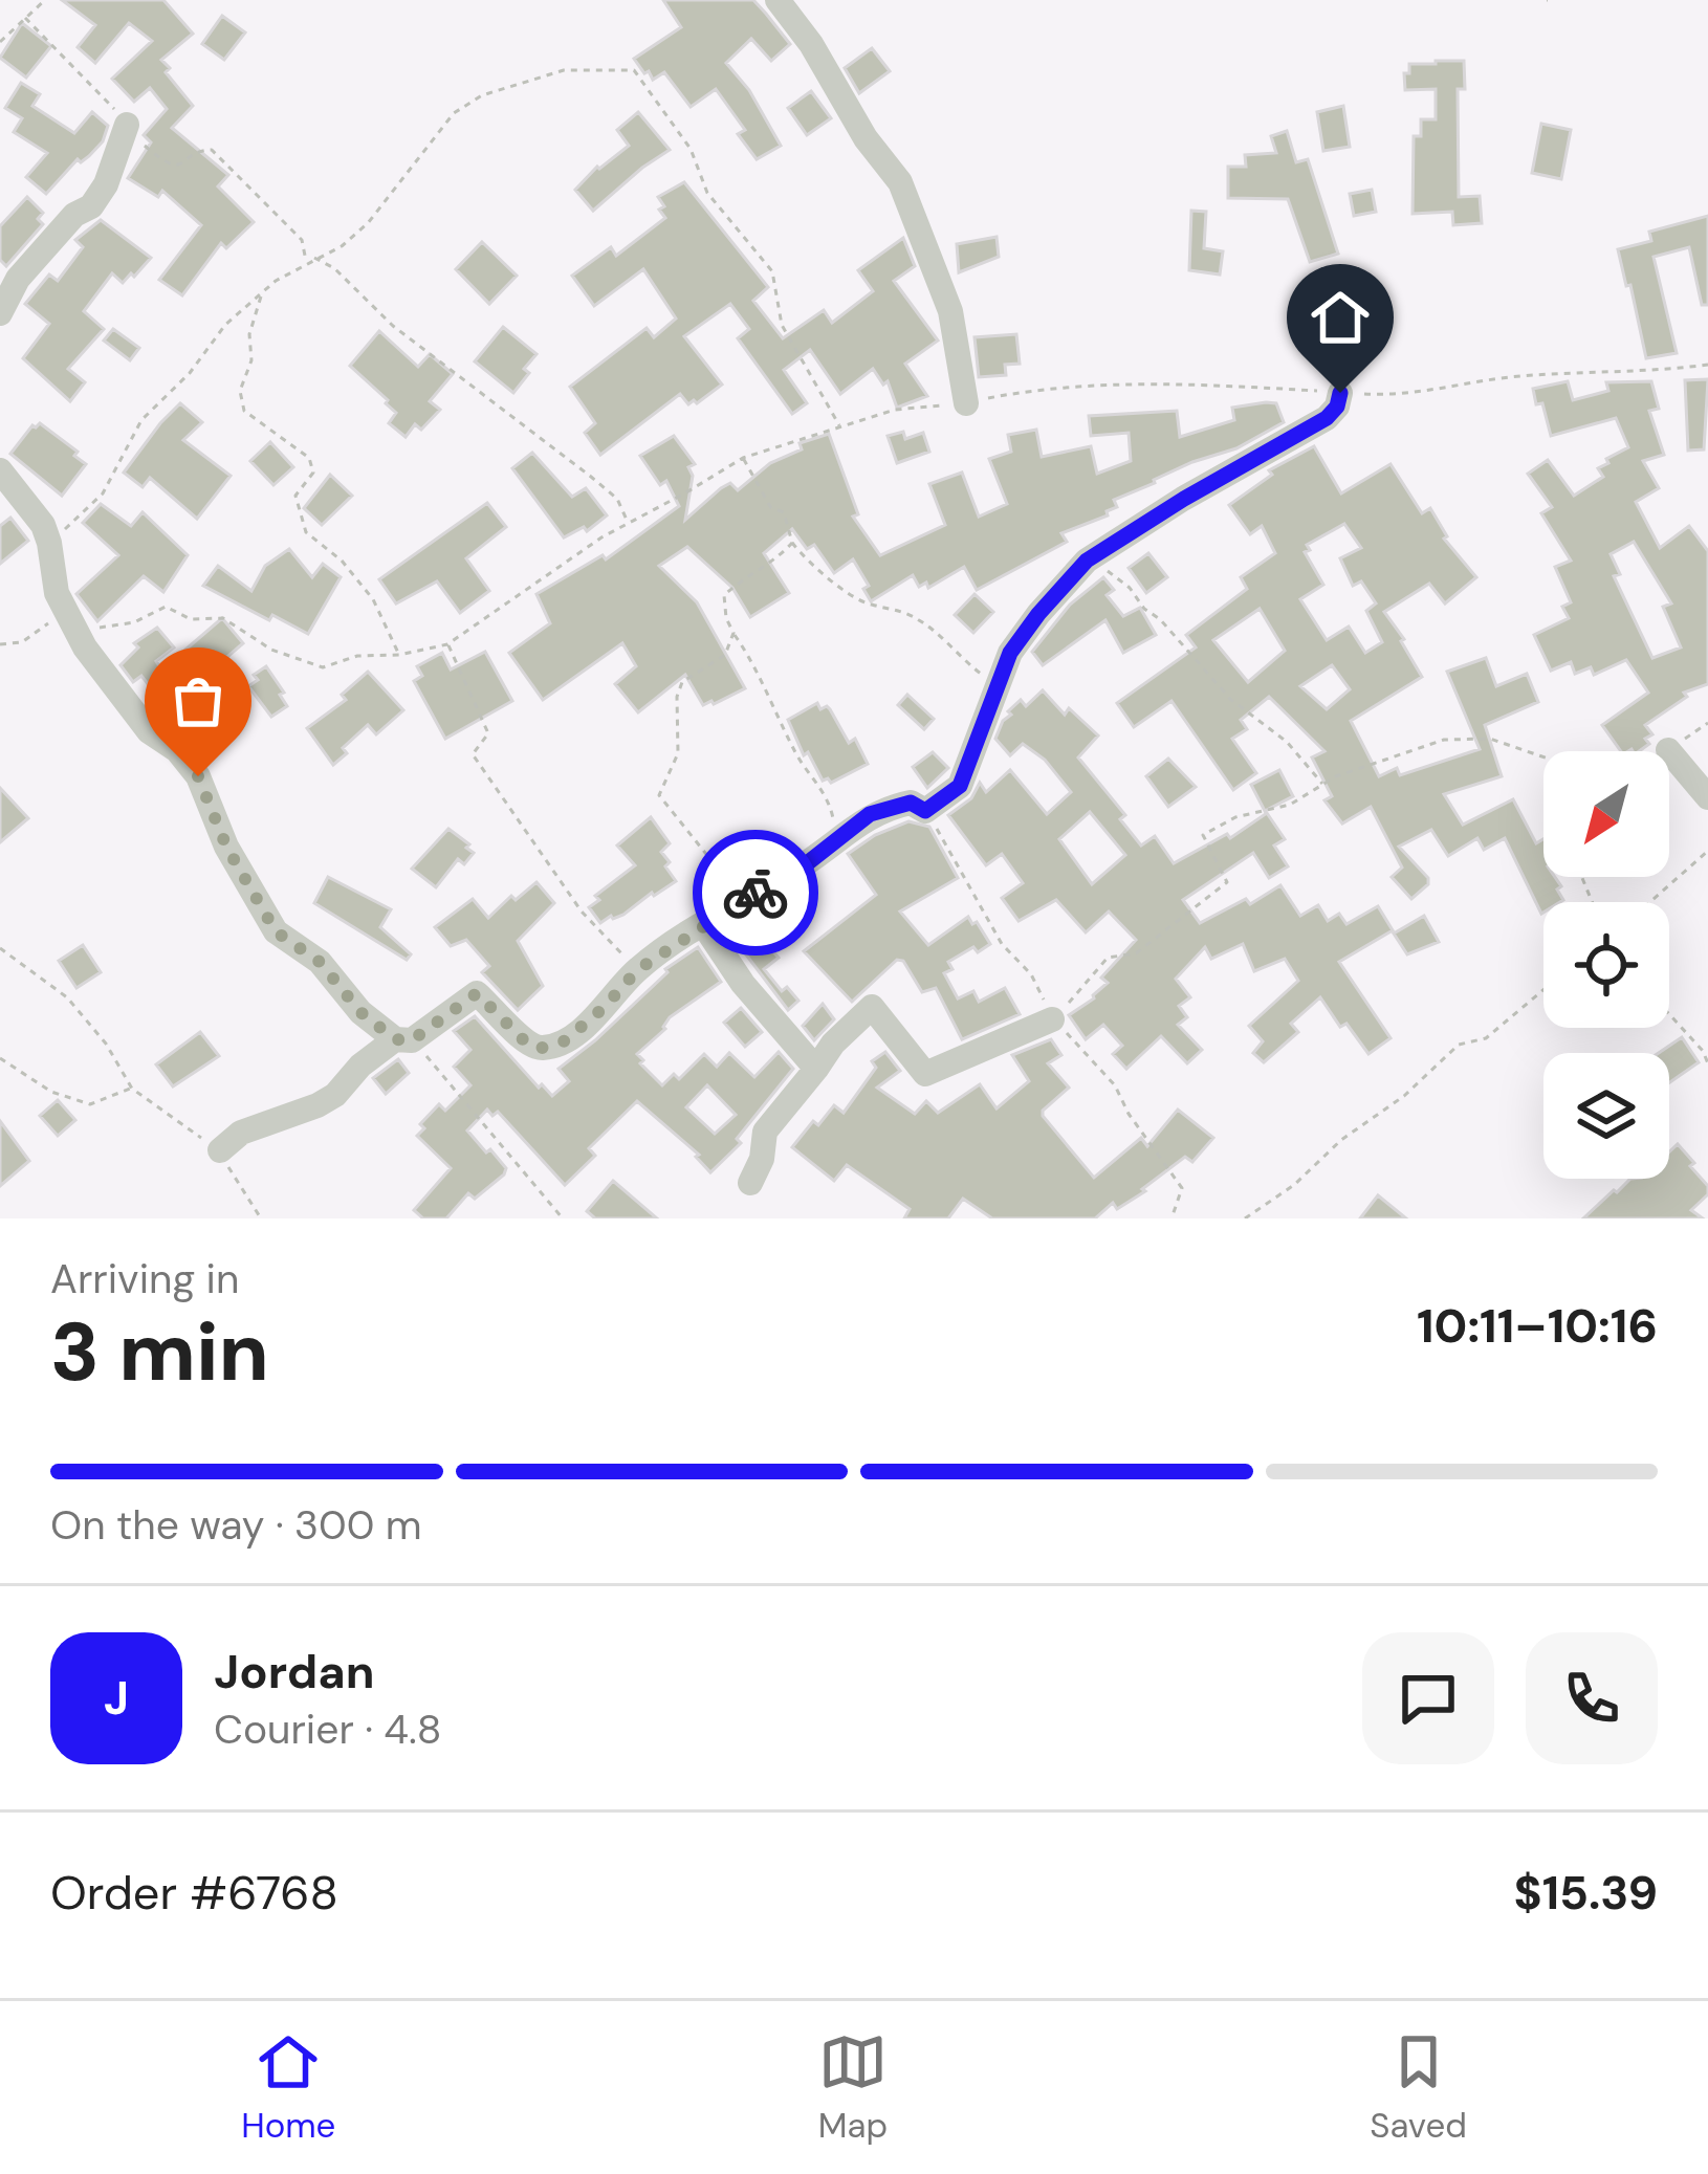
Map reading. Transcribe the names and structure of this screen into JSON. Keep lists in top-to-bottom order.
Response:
{
  "north": "bottom left",
  "page": {
    "heading": ["3 min", "Arriving in", "10:11–10:16"],
    "panel": [
      "Jordan",
      "Courier · 4.8",
      "Order #6768",
      "$15.39"
    ],
    "bar": "On the way · 300 m",
    "round": "J",
    "tabs": ["Home", "Map", "Saved"]
  }
}
